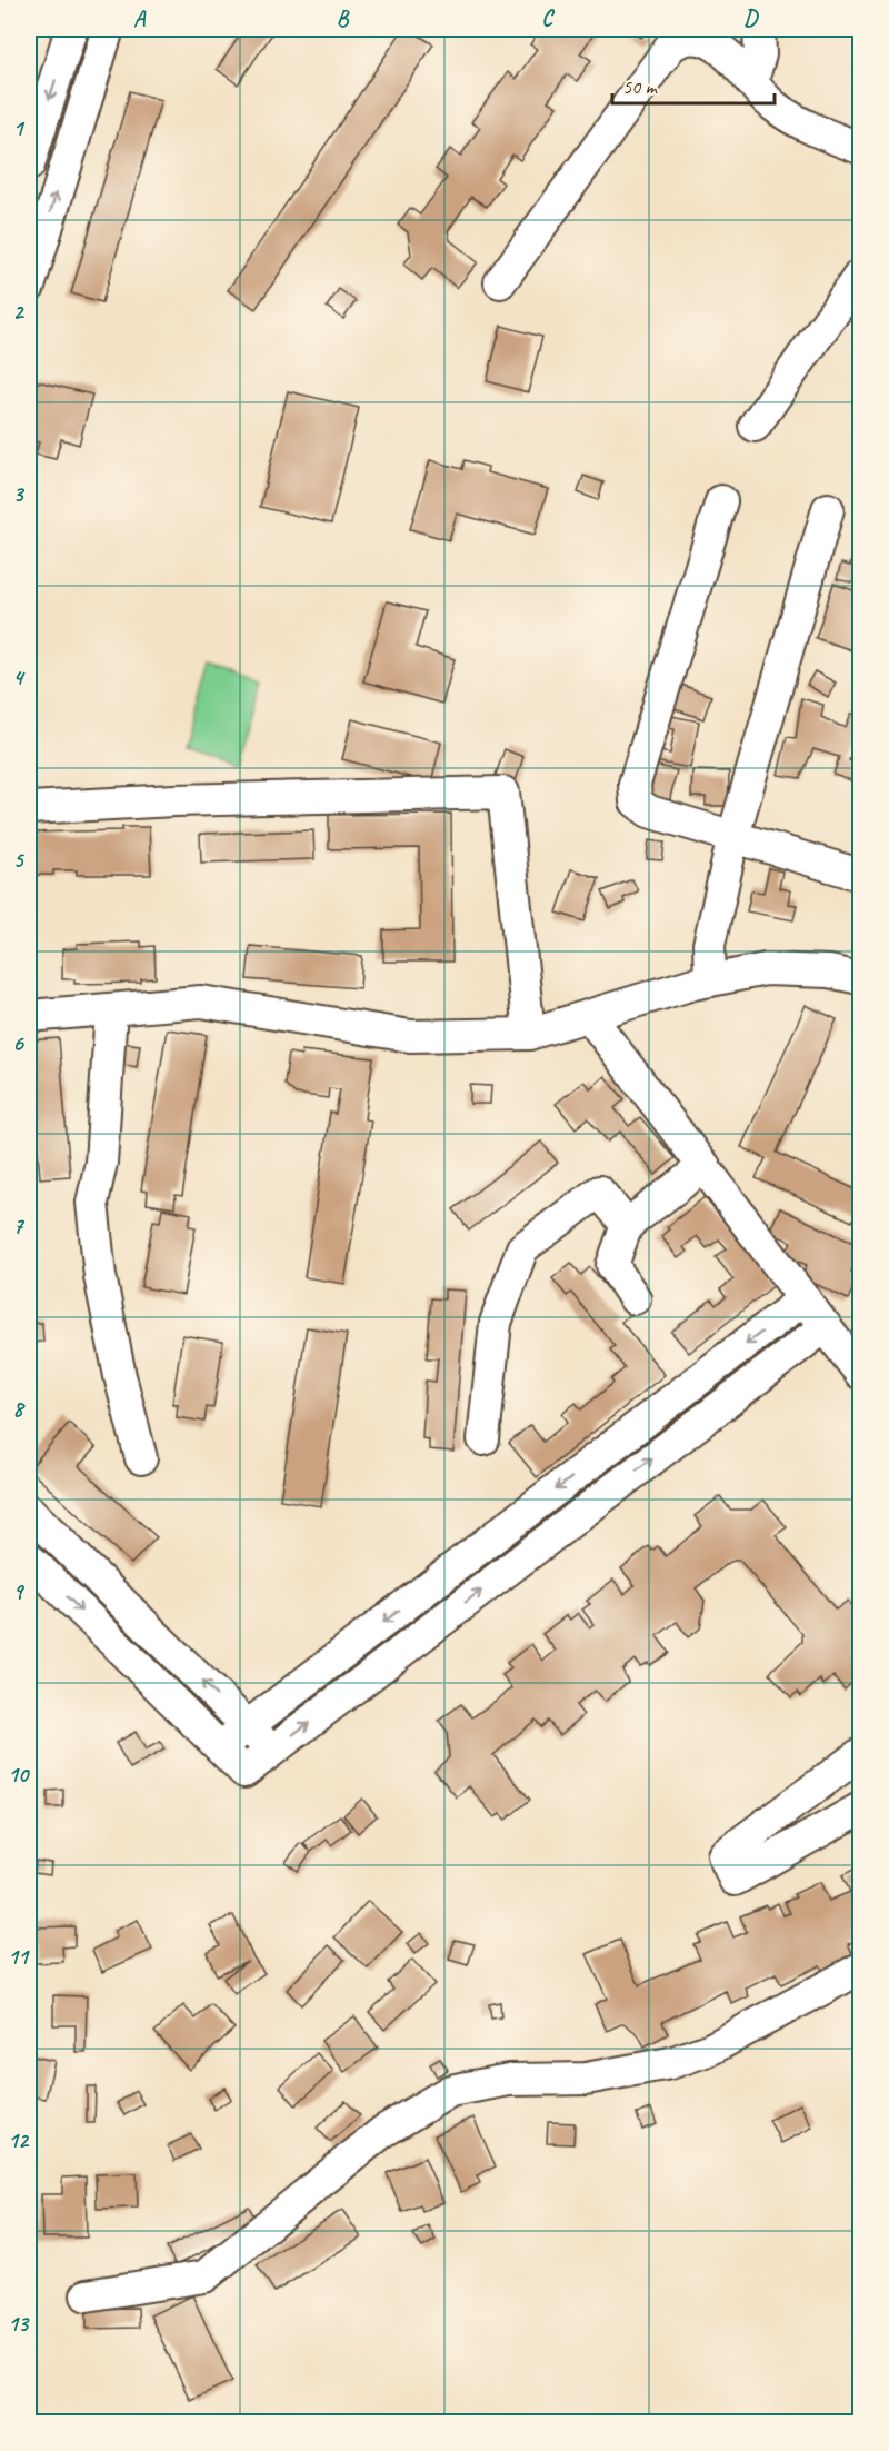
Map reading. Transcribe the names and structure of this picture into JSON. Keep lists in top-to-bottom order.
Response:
{
  "scale_bar": "50 m",
  "grid": {
    "columns": [
      "A",
      "B",
      "C",
      "D"
    ],
    "rows": [
      "1",
      "2",
      "3",
      "4",
      "5",
      "6",
      "7",
      "8",
      "9",
      "10",
      "11",
      "12",
      "13"
    ]
  }
}
